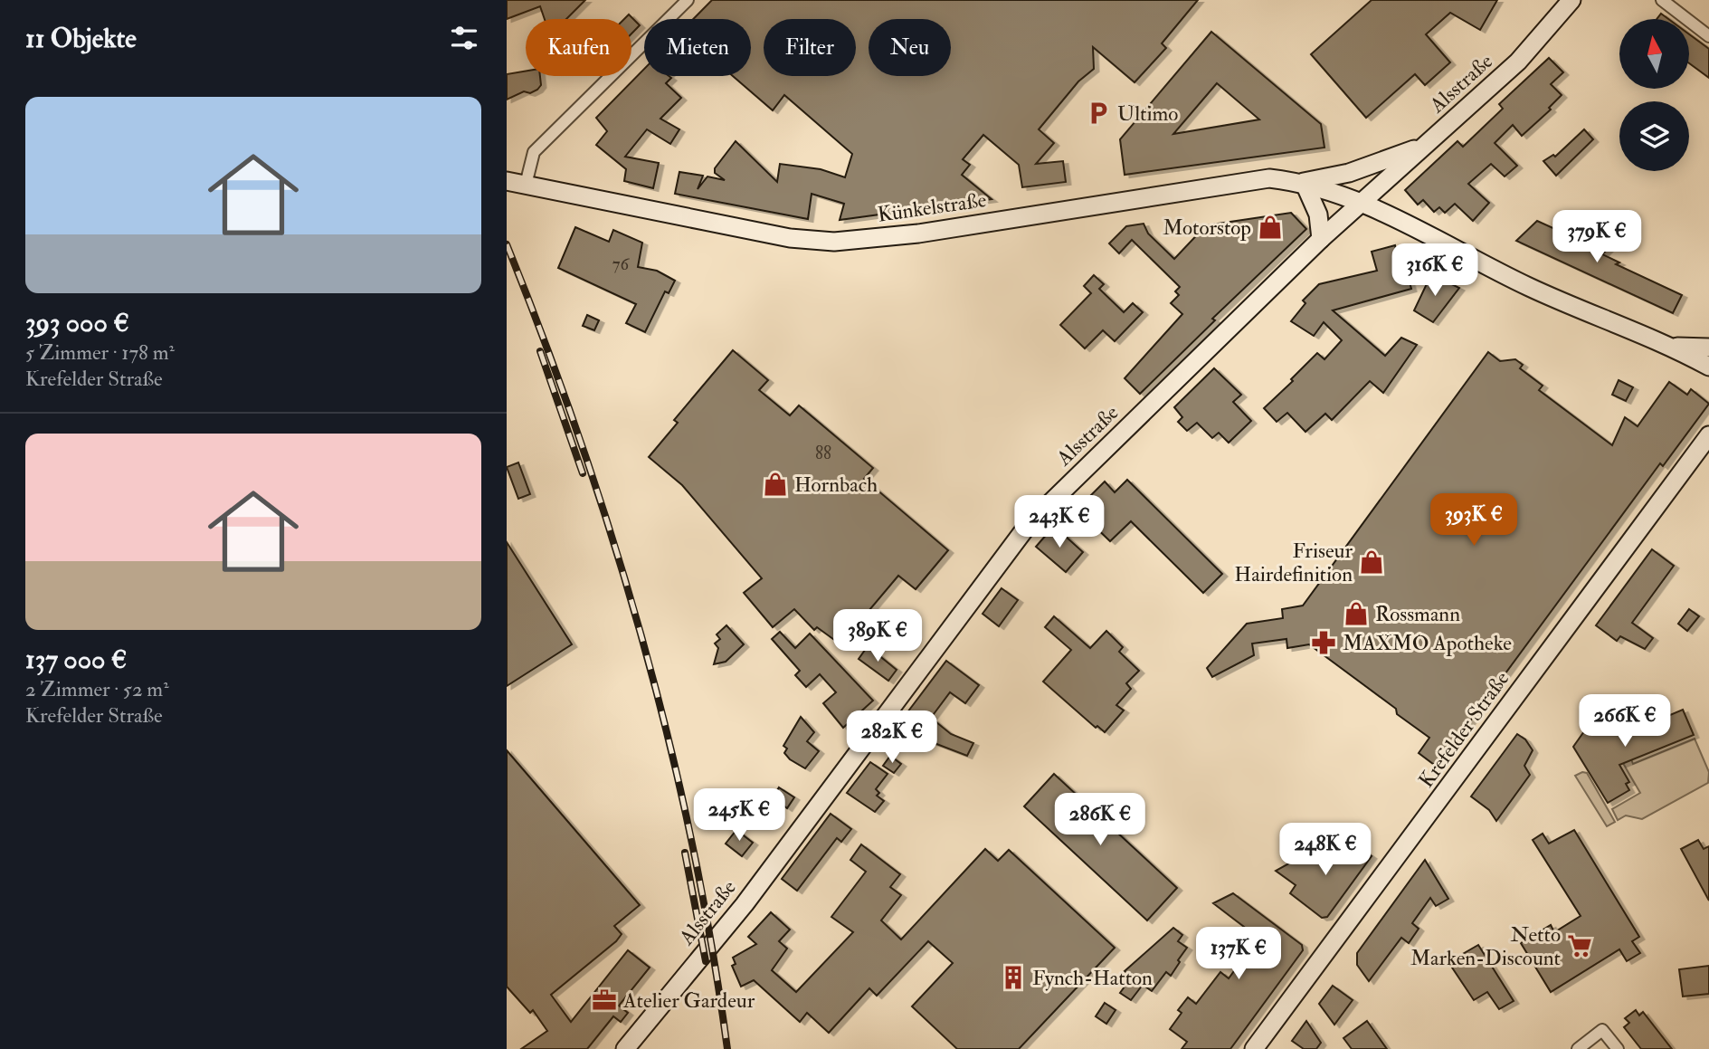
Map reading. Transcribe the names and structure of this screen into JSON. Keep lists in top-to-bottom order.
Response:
{
  "streets": {
    "street": ["Alsstraße", "Künkelstraße", "Krefelder Straße"]
  },
  "crossings": [
    ["Alsstraße", "Künkelstraße"]
  ],
  "places": {
    "parking": ["Ultimo"],
    "shop": [
      "Motorstop",
      "Hornbach",
      "Friseur Hairdefinition",
      "Rossmann"
    ],
    "pharmacy": ["MAXMO Apotheke"],
    "supermarket": ["Netto Marken-Discount"],
    "building": ["Fynch-Hatton"],
    "office": ["Atelier Gardeur"]
  },
  "house_numbers": ["76", "88"],
  "north": "top",
  "page": {
    "heading": "11 Objekte",
    "chip": [
      "Kaufen",
      "Mieten",
      "Filter",
      "Neu"
    ],
    "list": [
      {
        "name": "393 000 €",
        "note": "5 Zimmer · 178 m² · Krefelder Straße"
      },
      {
        "name": "137 000 €",
        "note": "2 Zimmer · 52 m² · Krefelder Straße"
      }
    ],
    "price": [
      "379K €",
      "316K €",
      "393K €",
      "243K €",
      "389K €",
      "266K €",
      "282K €",
      "245K €",
      "286K €",
      "248K €",
      "137K €"
    ]
  }
}
